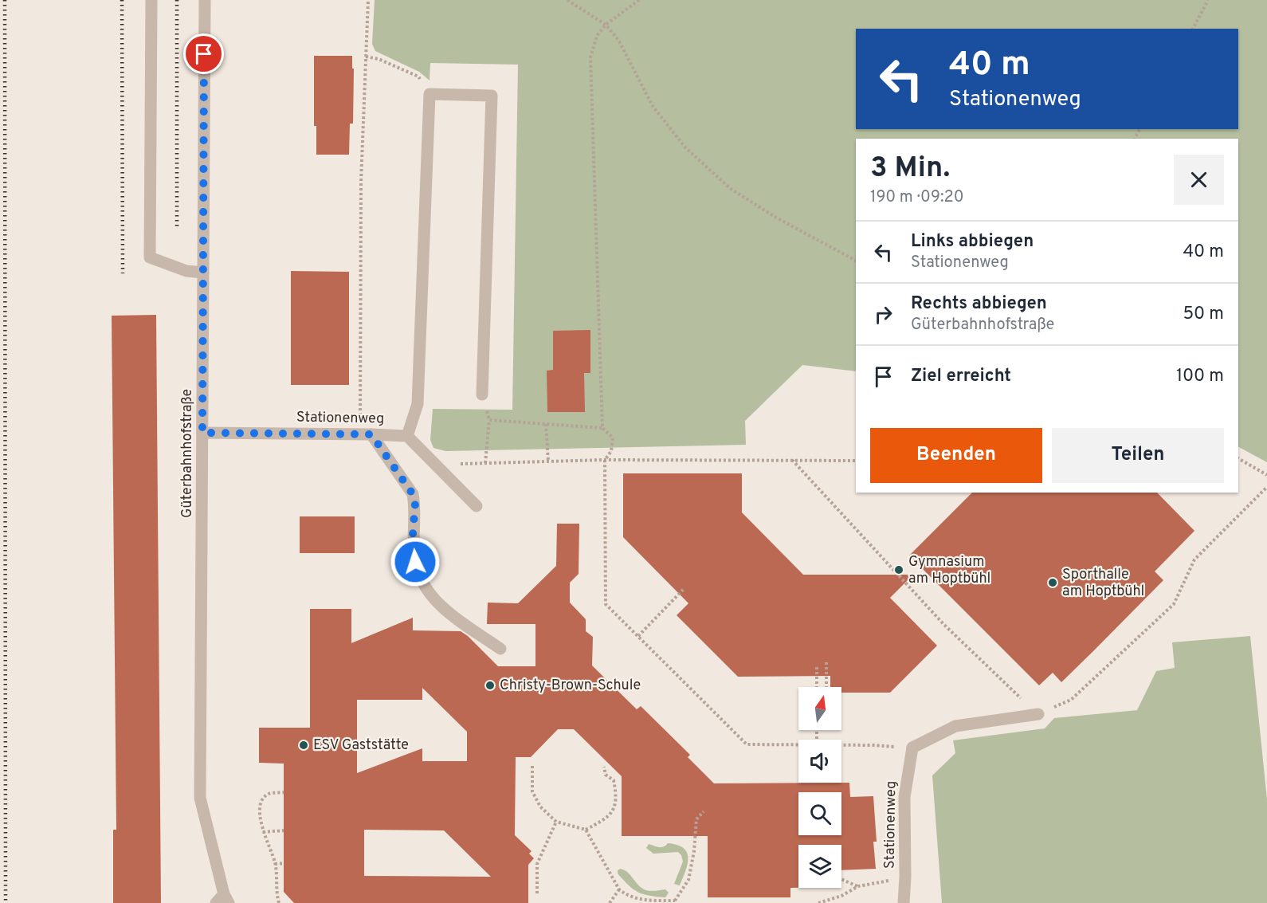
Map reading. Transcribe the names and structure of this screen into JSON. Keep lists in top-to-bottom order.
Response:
{
  "streets": {
    "street": ["Stationenweg", "Güterbahnhofstraße"]
  },
  "crossings": [
    ["Stationenweg", "Güterbahnhofstraße"]
  ],
  "places": [
    "Gymnasium am Hoptbühl",
    "Sporthalle am Hoptbühl",
    "Christy-Brown-Schule",
    "ESV Gaststätte"
  ],
  "north": "top",
  "page": {
    "turn": ["40 m", "Stationenweg"],
    "heading": ["3 Min.", "190 m · 09:20"],
    "list": [
      {
        "name": "Links abbiegen",
        "note": "Stationenweg",
        "value": "40 m"
      },
      {
        "name": "Rechts abbiegen",
        "note": "Güterbahnhofstraße",
        "value": "50 m"
      },
      {
        "name": "Ziel erreicht",
        "value": "100 m"
      }
    ],
    "buttons": ["Beenden", "Teilen"]
  }
}
